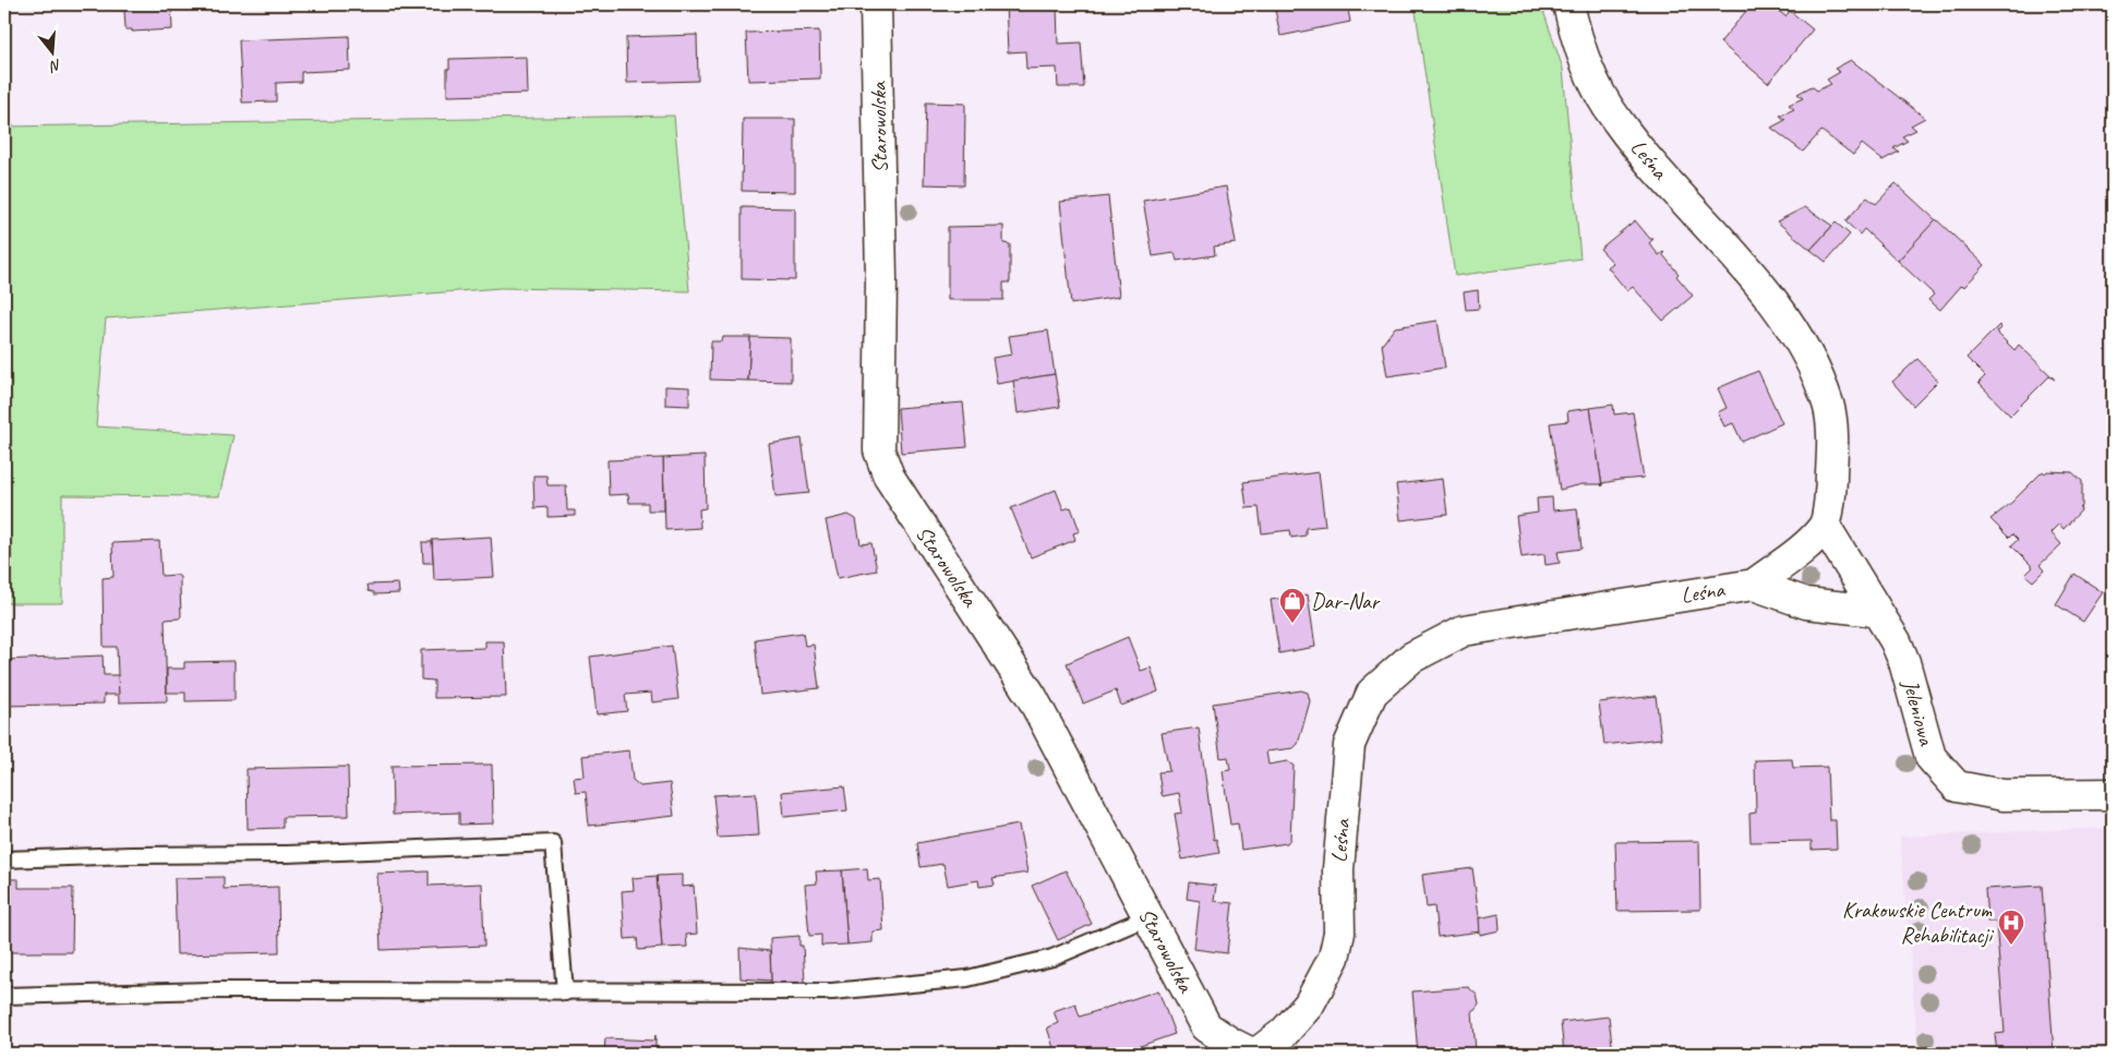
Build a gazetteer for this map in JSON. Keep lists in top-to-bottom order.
{
  "streets": {
    "street": ["Starowolska", "Leśna", "Jeleniowa"]
  },
  "crossings": [
    ["Leśna", "Jeleniowa"]
  ],
  "places": {
    "shop": ["Dar-Nar"],
    "hospital": ["Krakowskie Centrum Rehabilitacji"]
  },
  "north": "bottom"
}
